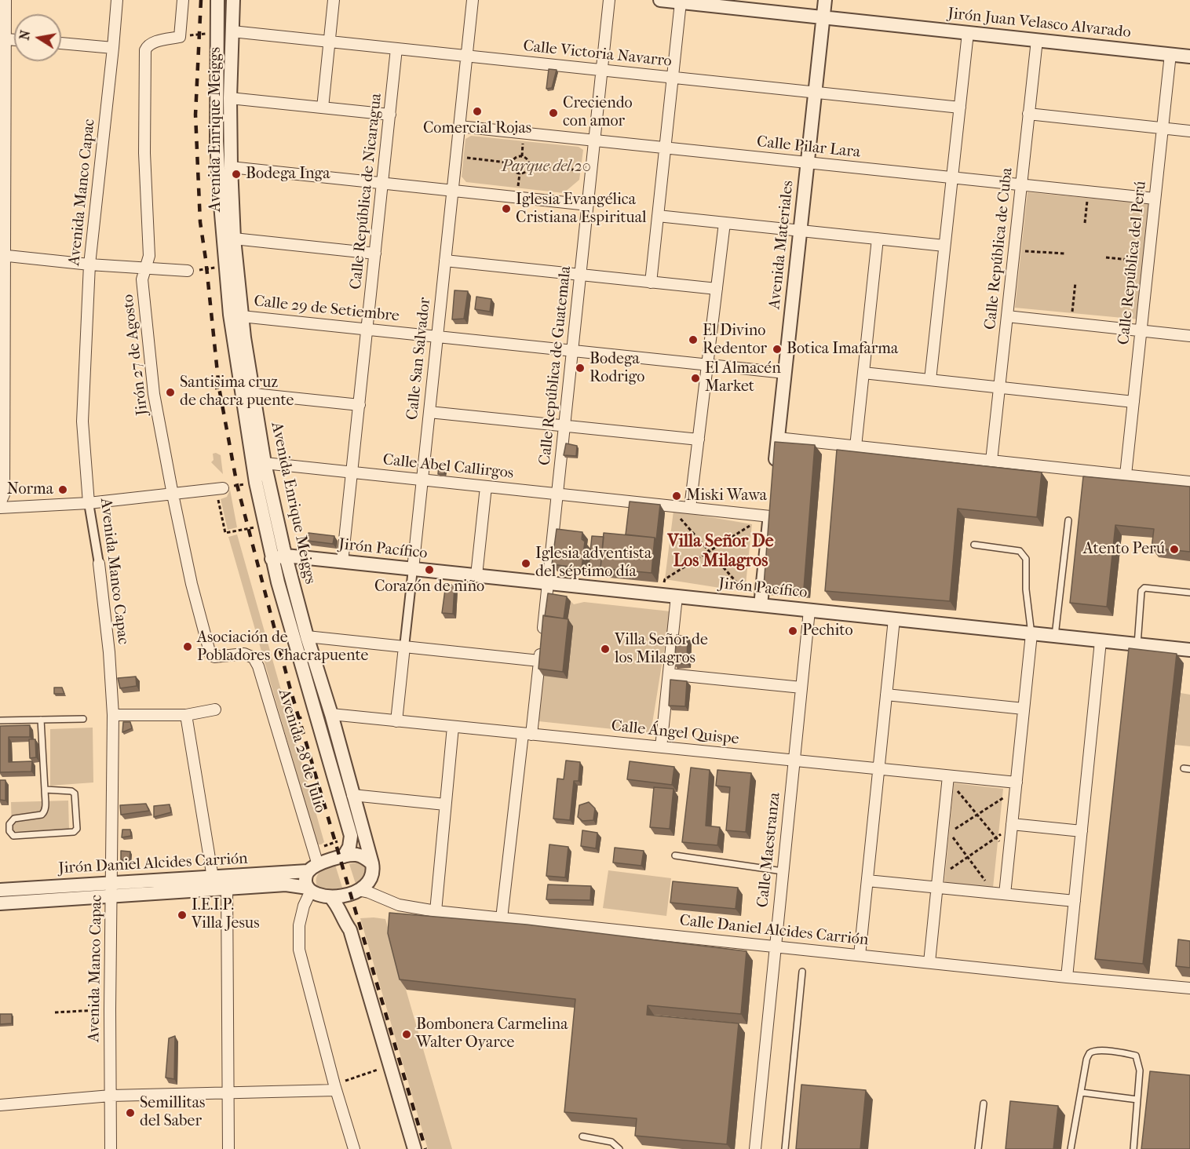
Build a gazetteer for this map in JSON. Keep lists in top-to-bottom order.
{
  "streets": {
    "street": [
      "Jirón Juan Velasco Alvarado",
      "Calle Victoria Navarro",
      "Avenida Enrique Meiggs",
      "Calle Pilar Lara",
      "Calle República de Nicaragua",
      "Avenida Manco Capac",
      "Avenida Materiales",
      "Calle República de Cuba",
      "Calle República del Perú",
      "Calle 29 de Setiembre",
      "Jirón 27 de Agosto",
      "Calle San Salvador",
      "Calle República de Guatemala",
      "Calle Abel Callirgos",
      "Jirón Pacífico",
      "Calle Ángel Quispe",
      "Avenida 28 de Julio",
      "Calle Maestranza",
      "Jirón Daniel Alcides Carrión",
      "Calle Daniel Alcides Carrión"
    ]
  },
  "crossings": [
    ["Jirón Juan Velasco Alvarado", "Avenida Materiales"],
    ["Jirón Juan Velasco Alvarado", "Calle República de Cuba"],
    ["Jirón Juan Velasco Alvarado", "Calle República del Perú"],
    ["Calle Victoria Navarro", "Avenida Enrique Meiggs"],
    ["Calle Victoria Navarro", "Calle República de Nicaragua"],
    ["Calle Victoria Navarro", "Avenida Materiales"],
    ["Calle Victoria Navarro", "Calle San Salvador"],
    ["Calle Victoria Navarro", "Calle República de Guatemala"],
    ["Avenida Enrique Meiggs", "Calle 29 de Setiembre"],
    ["Avenida Enrique Meiggs", "Calle Abel Callirgos"],
    ["Avenida Enrique Meiggs", "Jirón Pacífico"],
    ["Avenida Enrique Meiggs", "Calle Ángel Quispe"],
    ["Calle Pilar Lara", "Avenida Materiales"],
    ["Calle Pilar Lara", "Calle República de Cuba"],
    ["Calle Pilar Lara", "Calle República del Perú"],
    ["Calle Pilar Lara", "Calle San Salvador"],
    ["Calle Pilar Lara", "Calle República de Guatemala"],
    ["Calle República de Nicaragua", "Calle 29 de Setiembre"],
    ["Calle República de Nicaragua", "Calle Abel Callirgos"],
    ["Calle República de Nicaragua", "Jirón Pacífico"],
    ["Avenida Manco Capac", "Jirón Daniel Alcides Carrión"],
    ["Avenida Materiales", "Calle 29 de Setiembre"],
    ["Calle 29 de Setiembre", "Calle San Salvador"],
    ["Calle 29 de Setiembre", "Calle República de Guatemala"],
    ["Jirón 27 de Agosto", "Avenida 28 de Julio"],
    ["Calle San Salvador", "Calle Abel Callirgos"],
    ["Calle San Salvador", "Jirón Pacífico"],
    ["Calle San Salvador", "Calle Ángel Quispe"],
    ["Calle República de Guatemala", "Calle Abel Callirgos"],
    ["Calle República de Guatemala", "Jirón Pacífico"],
    ["Calle República de Guatemala", "Calle Ángel Quispe"],
    ["Calle República de Guatemala", "Calle Daniel Alcides Carrión"],
    ["Jirón Pacífico", "Calle Maestranza"],
    ["Calle Ángel Quispe", "Calle Maestranza"],
    ["Avenida 28 de Julio", "Jirón Daniel Alcides Carrión"],
    ["Calle Maestranza", "Calle Daniel Alcides Carrión"]
  ],
  "districts": ["Villa Señor De Los Milagros"],
  "parks": ["Parque del 20"],
  "places": [
    "Comercial Rojas",
    "Creciendo con amor",
    "Bodega Inga",
    "Iglesia Evangélica Cristiana Espiritual",
    "El Divino Redentor",
    "Botica Imafarma",
    "Bodega Rodrigo",
    "El Almacén Market",
    "Santisima cruz de chacra puente",
    "Norma",
    "Miski Wawa",
    "Atento Perú",
    "Iglesia adventista del séptimo día",
    "Corazón de niño",
    "Pechito",
    "Asociación de Pobladores Chacrapuente",
    "Villa Señor de los Milagros",
    "I.E.I.P. Villa Jesus",
    "Bombonera Carmelina Walter Oyarce",
    "Semillitas del Saber"
  ],
  "north": "left"
}
